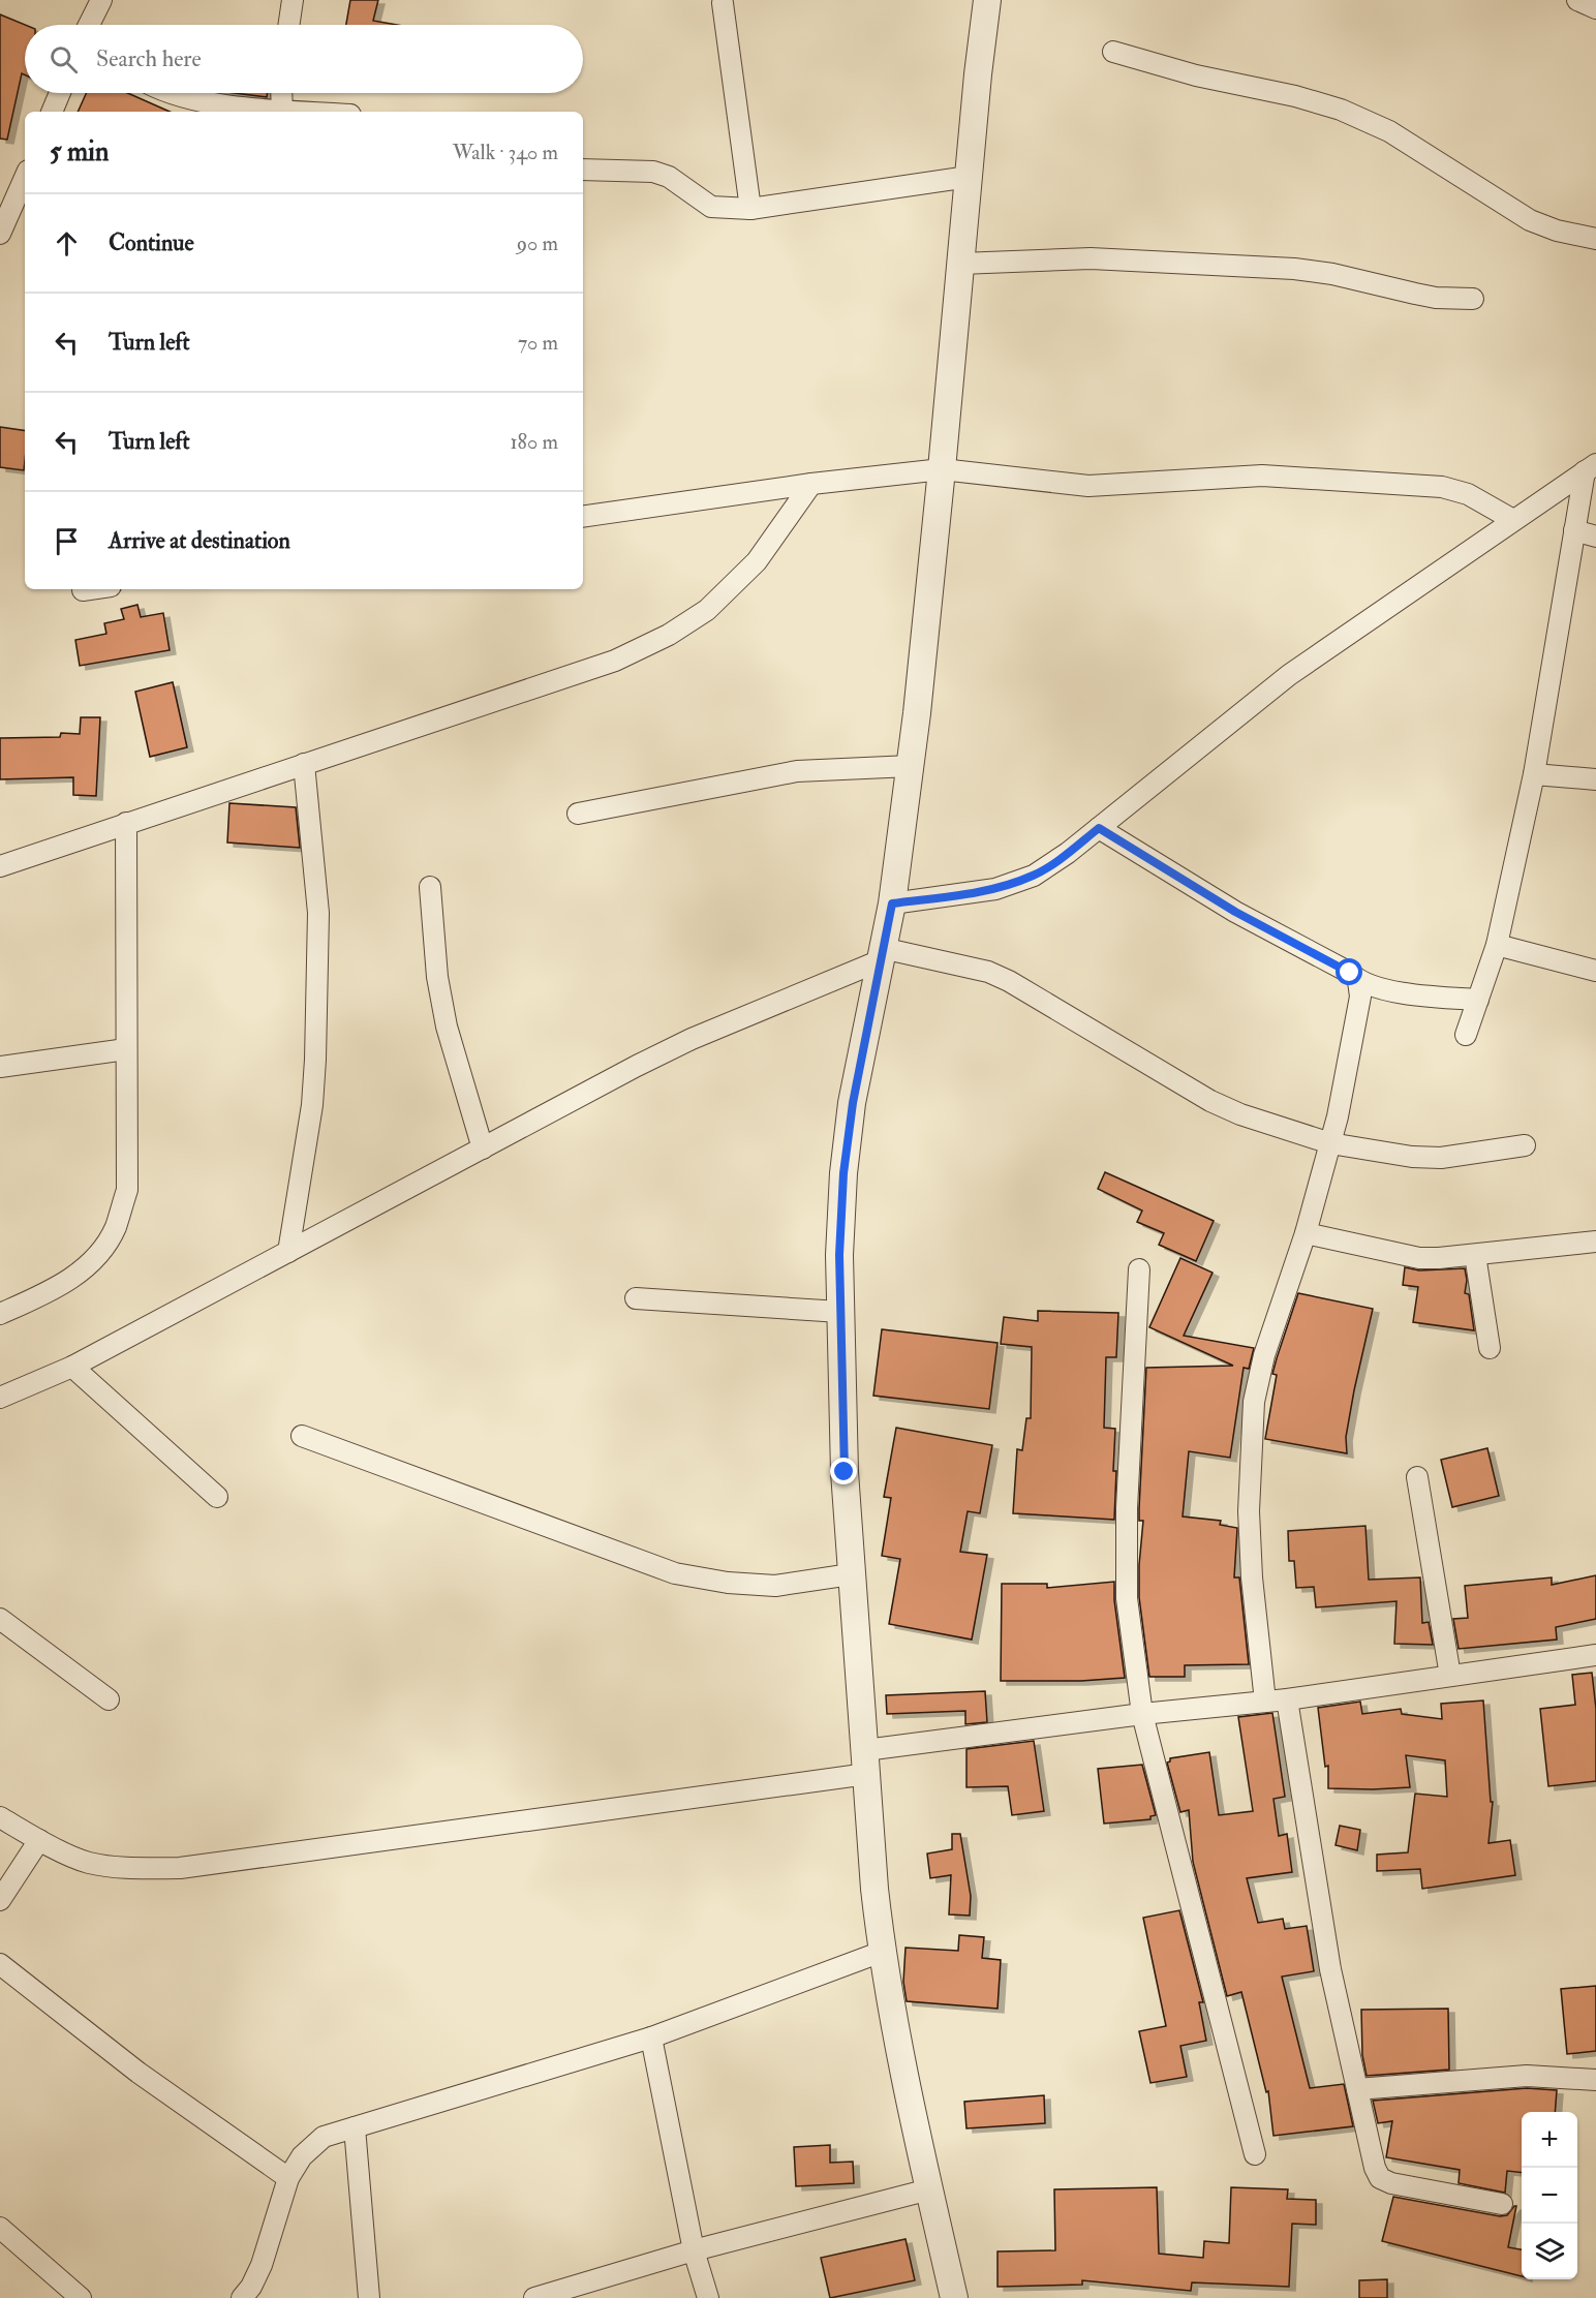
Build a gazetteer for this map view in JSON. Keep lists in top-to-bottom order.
{
  "page": {
    "search": "Search here",
    "heading": ["5 min", "Walk · 340 m"],
    "list": [
      ["Continue", "90 m"],
      ["Turn left", "70 m"],
      ["Turn left", "180 m"],
      "Arrive at destination"
    ],
    "map_buttons": ["+", "−"]
  }
}
